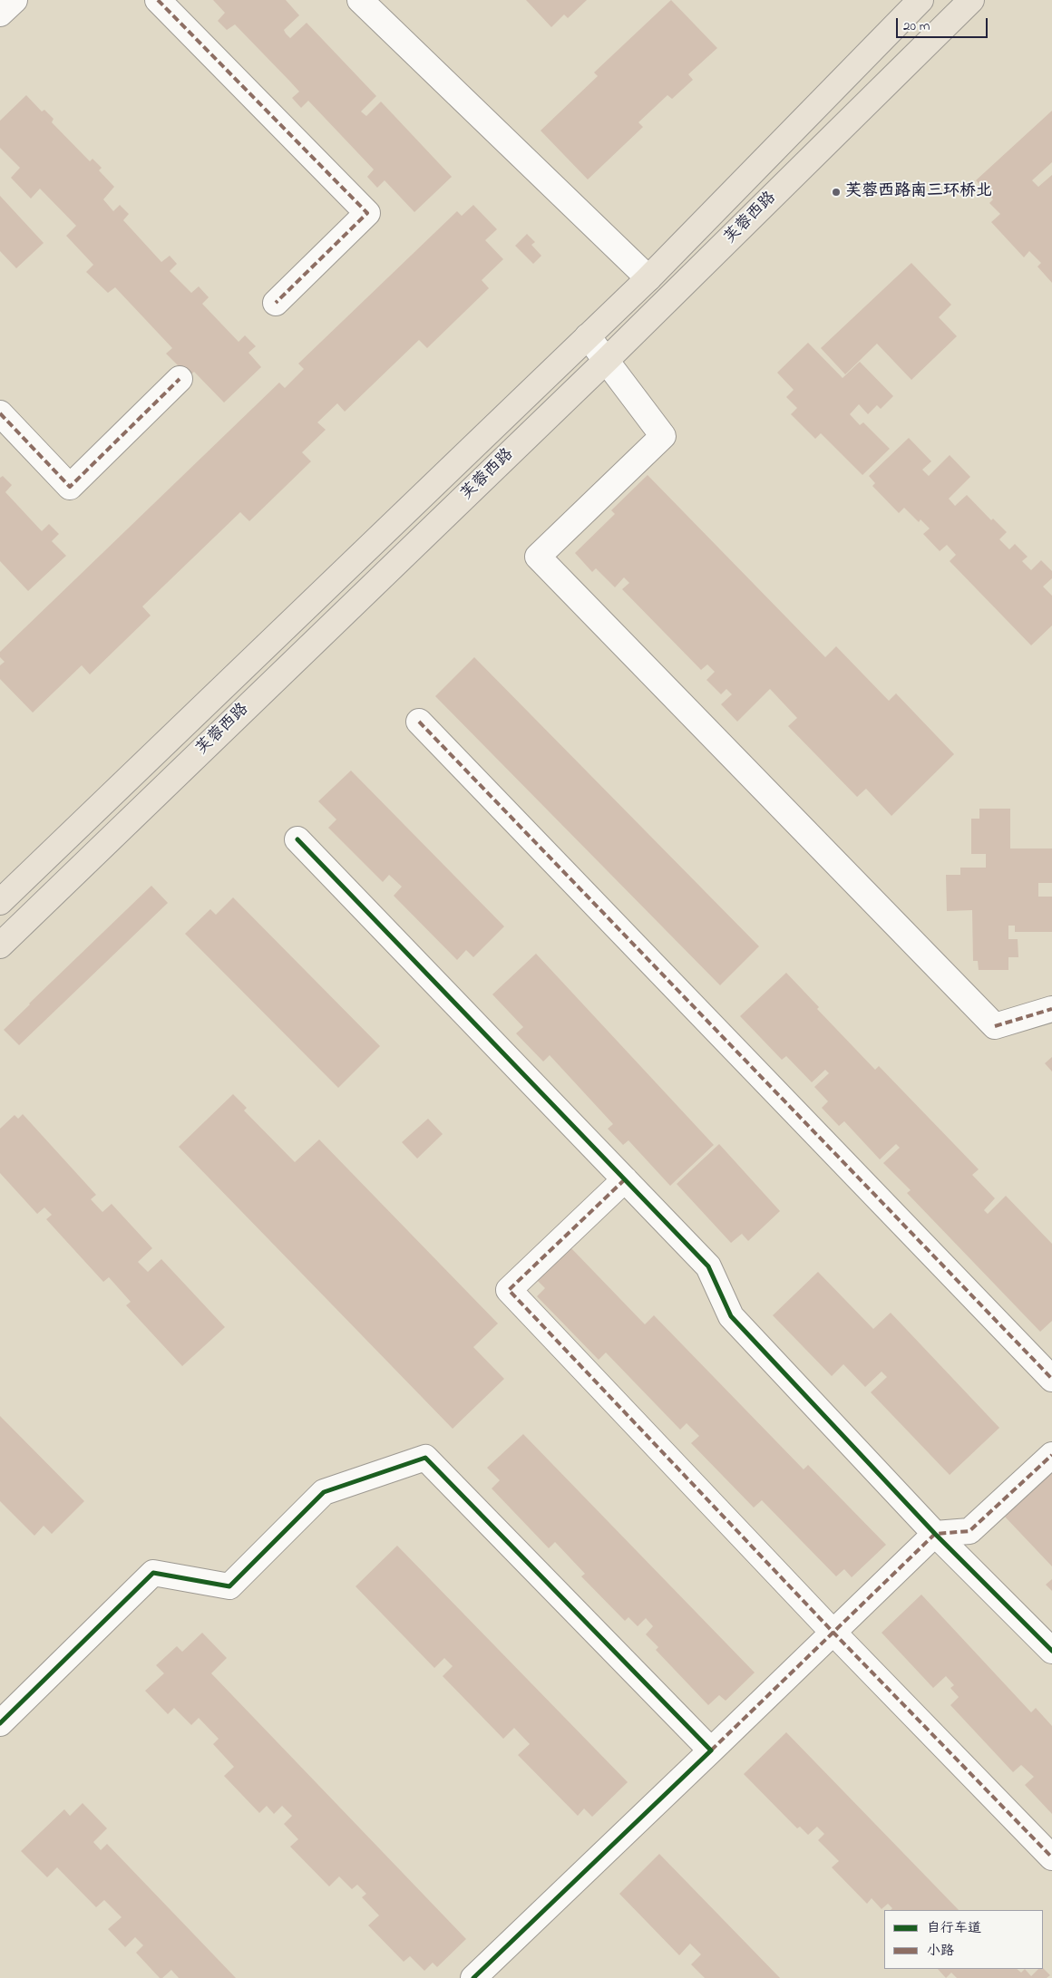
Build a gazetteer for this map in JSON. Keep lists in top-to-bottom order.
{
  "streets": {
    "main road": ["芙蓉西路"]
  },
  "places": ["芙蓉西路南三环桥北"],
  "legend": ["自行车道", "小路"],
  "scale_bar": "20 m"
}
